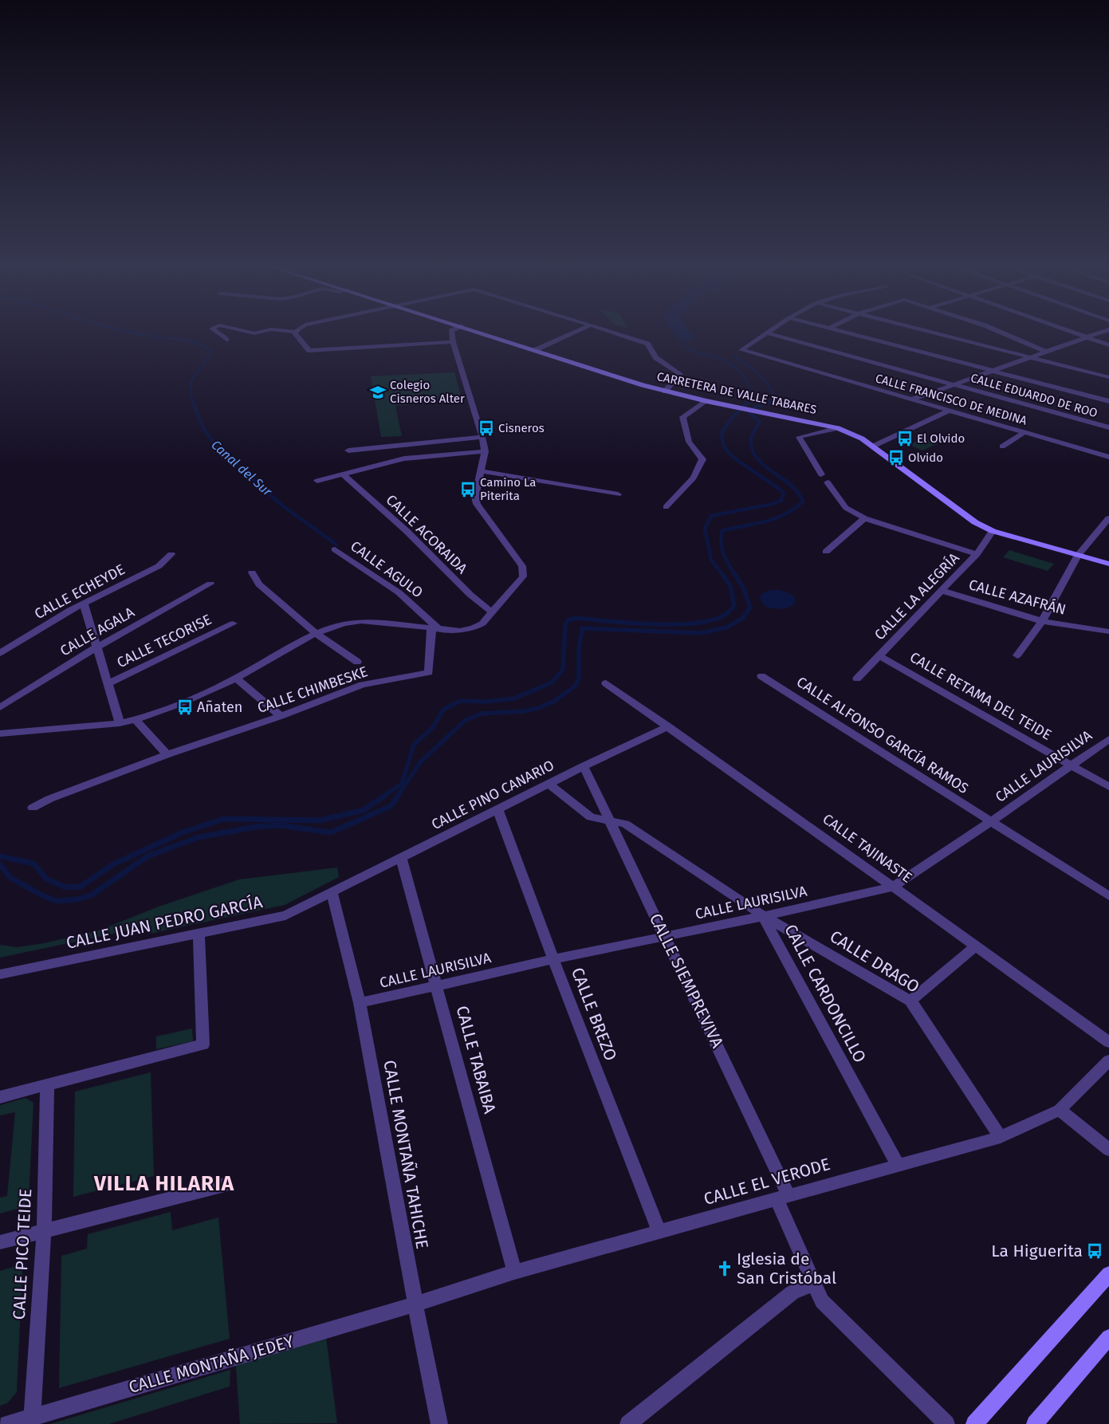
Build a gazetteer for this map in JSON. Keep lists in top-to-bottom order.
{
  "streets": {
    "main road": ["CARRETERA DE VALLE TABARES"],
    "street": [
      "CALLE EDUARDO DE ROO",
      "CALLE FRANCISCO DE MEDINA",
      "CALLE ACORAIDA",
      "CALLE AGULO",
      "CALLE ECHEYDE",
      "CALLE LA ALEGRÍA",
      "CALLE AZAFRÁN",
      "CALLE AGALA",
      "CALLE TECORISE",
      "CALLE CHIMBESKE",
      "CALLE RETAMA DEL TEIDE",
      "CALLE ALFONSO GARCÍA RAMOS",
      "CALLE LAURISILVA",
      "CALLE PINO CANARIO",
      "CALLE TAJINASTE",
      "CALLE JUAN PEDRO GARCÍA",
      "CALLE DRAGO",
      "CALLE SIEMPREVIVA",
      "CALLE CARDONCILLO",
      "CALLE BREZO",
      "CALLE TABAIBA",
      "CALLE MONTAÑA TAHICHE",
      "CALLE EL VERODE",
      "CALLE PICO TEIDE",
      "CALLE MONTAÑA JEDEY"
    ]
  },
  "crossings": [
    ["CARRETERA DE VALLE TABARES", "CALLE LA ALEGRÍA"],
    ["CALLE EDUARDO DE ROO", "CALLE FRANCISCO DE MEDINA"],
    ["CALLE AGULO", "CALLE CHIMBESKE"],
    ["CALLE LA ALEGRÍA", "CALLE AZAFRÁN"],
    ["CALLE LA ALEGRÍA", "CALLE RETAMA DEL TEIDE"],
    ["CALLE RETAMA DEL TEIDE", "CALLE LAURISILVA"],
    ["CALLE ALFONSO GARCÍA RAMOS", "CALLE LAURISILVA"],
    ["CALLE LAURISILVA", "CALLE TAJINASTE"],
    ["CALLE LAURISILVA", "CALLE DRAGO"],
    ["CALLE LAURISILVA", "CALLE SIEMPREVIVA"],
    ["CALLE LAURISILVA", "CALLE CARDONCILLO"],
    ["CALLE LAURISILVA", "CALLE BREZO"],
    ["CALLE LAURISILVA", "CALLE TABAIBA"],
    ["CALLE LAURISILVA", "CALLE MONTAÑA TAHICHE"],
    ["CALLE PINO CANARIO", "CALLE TAJINASTE"],
    ["CALLE PINO CANARIO", "CALLE JUAN PEDRO GARCÍA"],
    ["CALLE PINO CANARIO", "CALLE SIEMPREVIVA"],
    ["CALLE PINO CANARIO", "CALLE CARDONCILLO"],
    ["CALLE PINO CANARIO", "CALLE BREZO"],
    ["CALLE PINO CANARIO", "CALLE TABAIBA"],
    ["CALLE PINO CANARIO", "CALLE MONTAÑA TAHICHE"],
    ["CALLE JUAN PEDRO GARCÍA", "CALLE MONTAÑA TAHICHE"],
    ["CALLE DRAGO", "CALLE CARDONCILLO"],
    ["CALLE DRAGO", "CALLE EL VERODE"],
    ["CALLE SIEMPREVIVA", "CALLE CARDONCILLO"],
    ["CALLE SIEMPREVIVA", "CALLE EL VERODE"],
    ["CALLE CARDONCILLO", "CALLE EL VERODE"],
    ["CALLE BREZO", "CALLE EL VERODE"],
    ["CALLE TABAIBA", "CALLE EL VERODE"],
    ["CALLE MONTAÑA TAHICHE", "CALLE EL VERODE"],
    ["CALLE MONTAÑA TAHICHE", "CALLE MONTAÑA JEDEY"],
    ["CALLE EL VERODE", "CALLE MONTAÑA JEDEY"],
    ["CALLE PICO TEIDE", "CALLE MONTAÑA JEDEY"]
  ],
  "districts": ["VILLA HILARIA"],
  "water": ["Canal del Sur"],
  "places": {
    "school or university": ["Colegio Cisneros Alter"],
    "bus stop": [
      "Cisneros",
      "El Olvido",
      "Olvido",
      "Camino La Piterita",
      "Añaten",
      "La Higuerita"
    ],
    "church": ["Iglesia de San Cristóbal"]
  }
}
